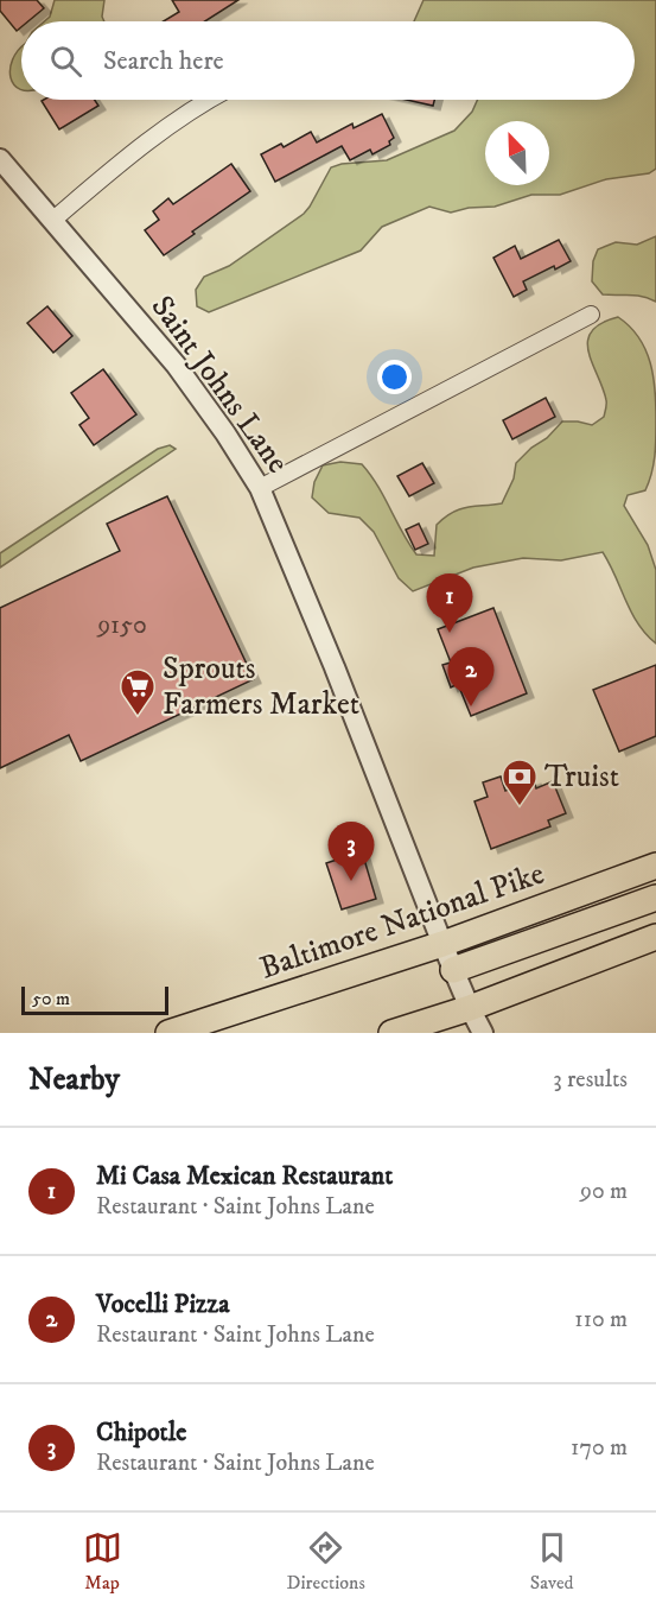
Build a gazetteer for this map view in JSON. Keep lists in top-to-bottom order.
{
  "streets": {
    "main road": ["Baltimore National Pike"],
    "street": ["Saint Johns Lane"]
  },
  "crossings": [
    ["Saint Johns Lane", "Baltimore National Pike"]
  ],
  "places": {
    "supermarket": ["Sprouts Farmers Market"],
    "bank": ["Truist"]
  },
  "house_numbers": ["9150"],
  "scale_bar": "50 m",
  "north": "top left",
  "page": {
    "search": "Search here",
    "pins": ["1", "2", "3"],
    "scale": "50 m",
    "heading": ["Nearby", "3 results"],
    "list": [
      {
        "mark": "1",
        "name": "Mi Casa Mexican Restaurant",
        "note": "Restaurant · Saint Johns Lane",
        "value": "90 m"
      },
      {
        "mark": "2",
        "name": "Vocelli Pizza",
        "note": "Restaurant · Saint Johns Lane",
        "value": "110 m"
      },
      {
        "mark": "3",
        "name": "Chipotle",
        "note": "Restaurant · Saint Johns Lane",
        "value": "170 m"
      }
    ],
    "nav": ["Map", "Directions", "Saved"]
  }
}
